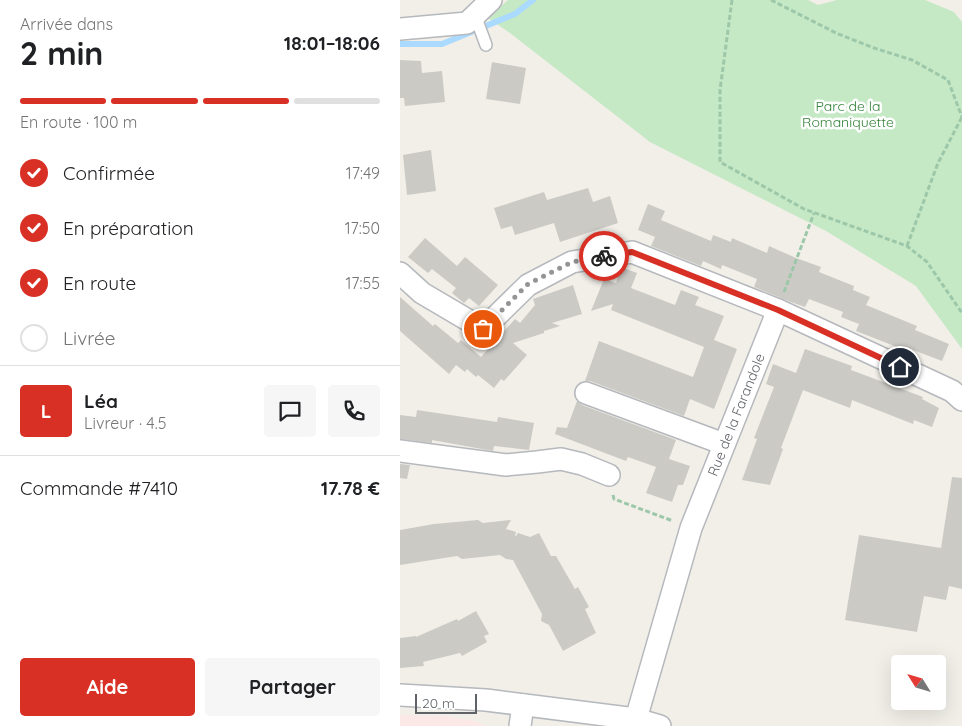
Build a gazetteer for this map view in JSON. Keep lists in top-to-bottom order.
{
  "streets": {
    "street": ["Rue de la Farandole"]
  },
  "parks": ["Parc de la Romaniquette"],
  "scale_bar": "20 m",
  "north": "top left",
  "page": {
    "heading": ["2 min", "Arrivée dans", "18:01–18:06"],
    "panel": [
      "Léa",
      "Livreur · 4.5",
      "Commande #7410",
      "17.78 €"
    ],
    "bar": "En route · 100 m",
    "list": [
      ["Confirmée", "17:49"],
      ["En préparation", "17:50"],
      ["En route", "17:55"],
      "Livrée"
    ],
    "round": "L",
    "buttons": ["Aide", "Partager"],
    "scale": "20 m"
  }
}
